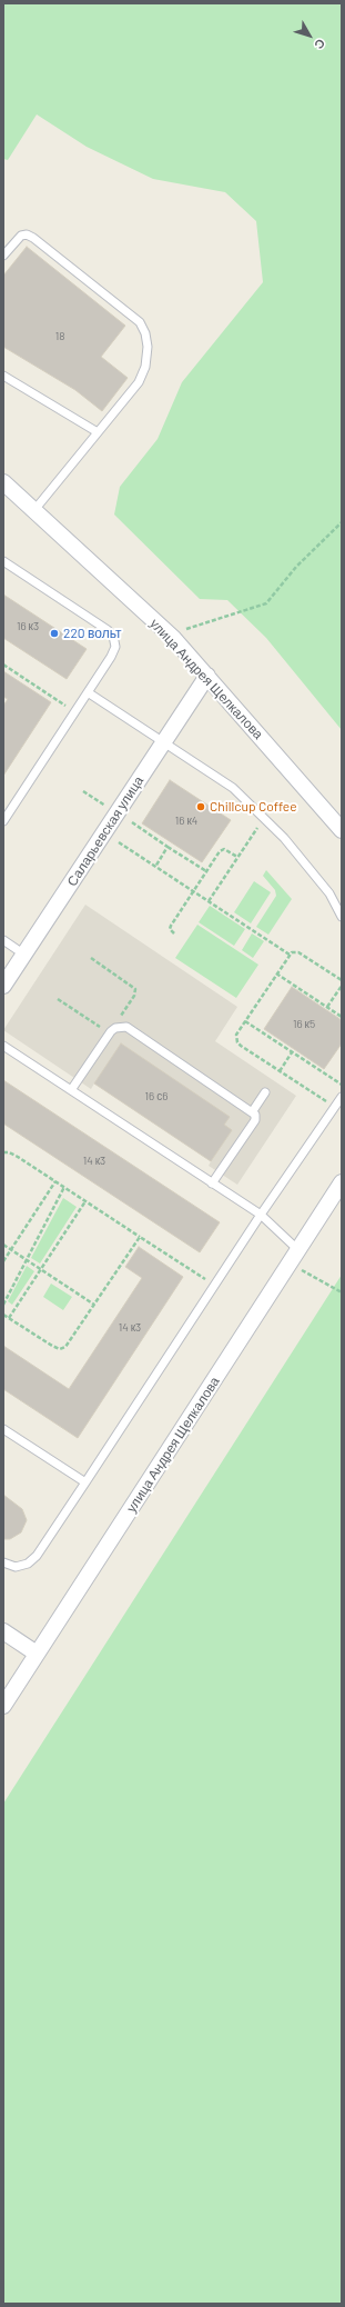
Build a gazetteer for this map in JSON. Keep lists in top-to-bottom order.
{
  "streets": {
    "street": ["улица Андрея Щелкалова", "Саларьевская улица"]
  },
  "crossings": [
    ["улица Андрея Щелкалова", "Саларьевская улица"]
  ],
  "places": ["220 вольт", "Chillcup Coffee"],
  "house_numbers": [
    "18",
    "16 к3",
    "16 к4",
    "16 к5",
    "16 с6",
    "14 к3",
    "14 к3"
  ],
  "north": "bottom right"
}
